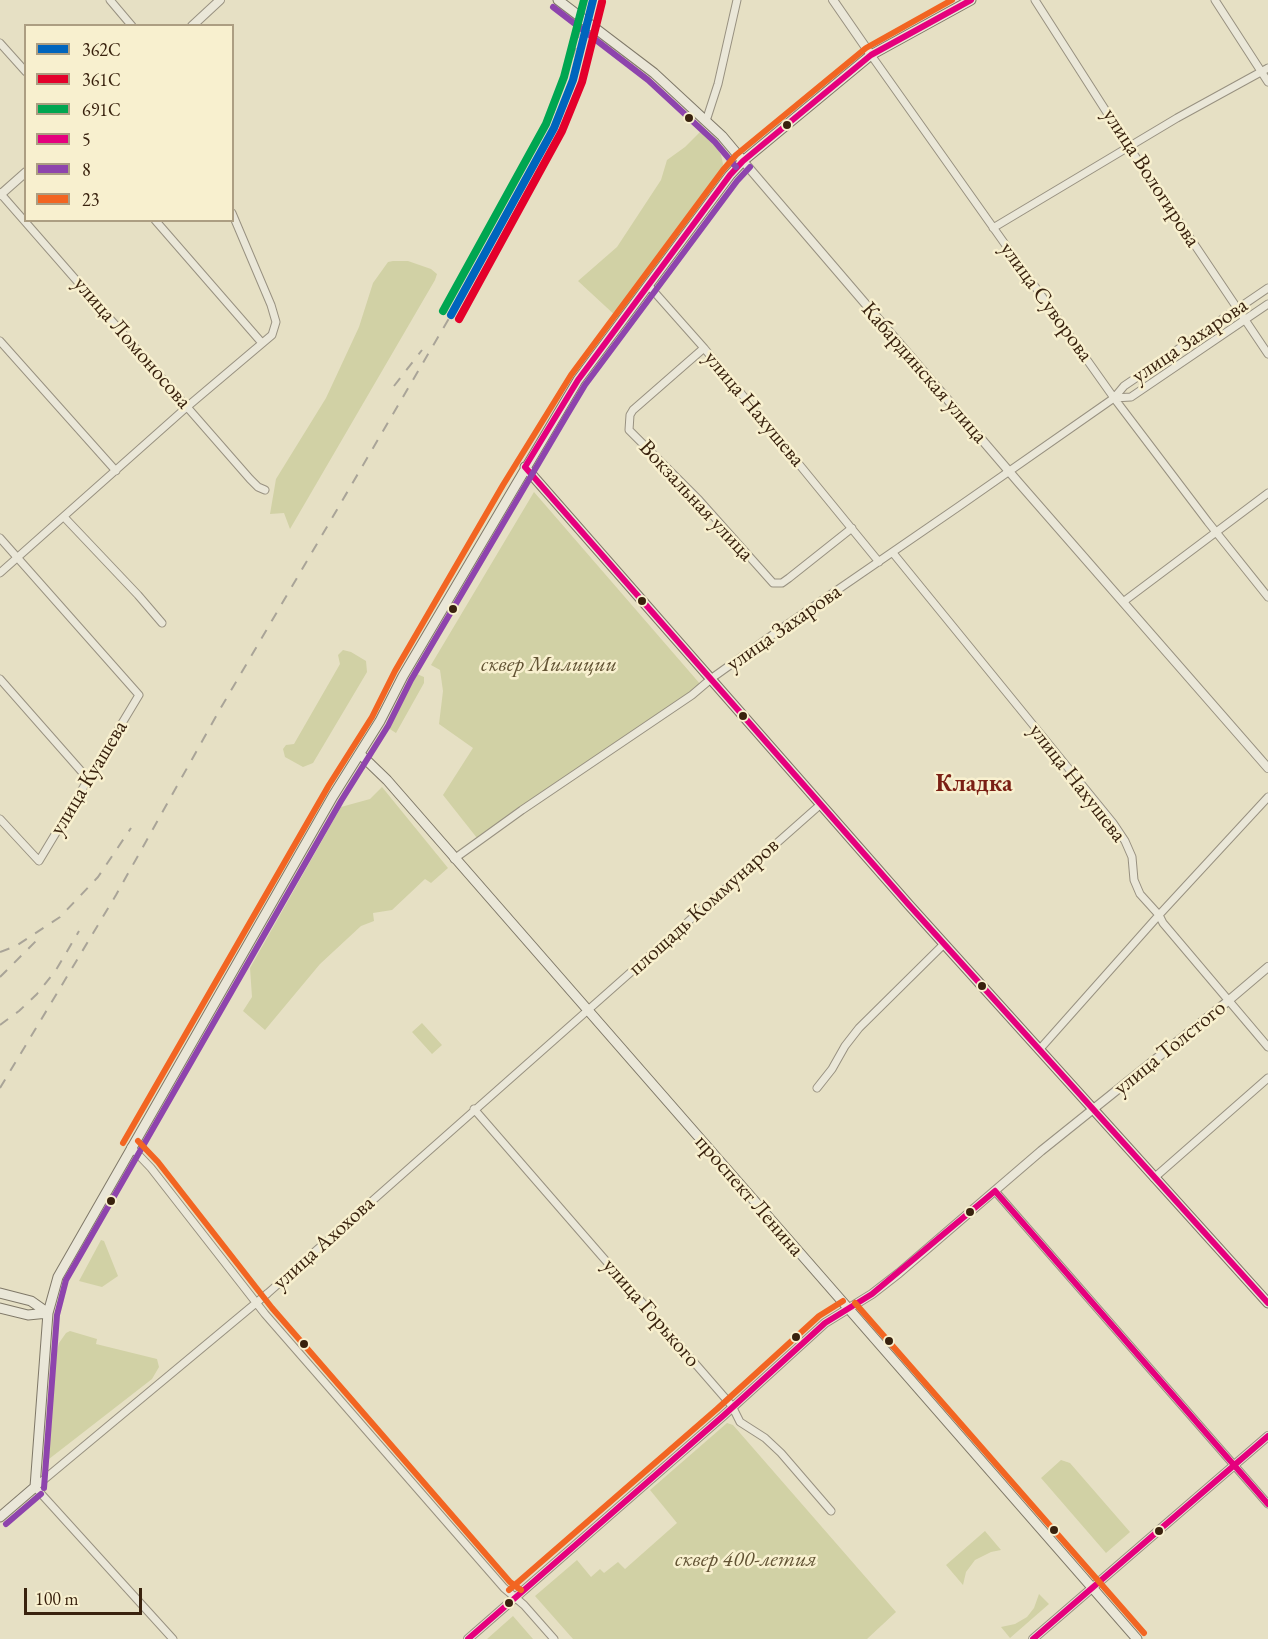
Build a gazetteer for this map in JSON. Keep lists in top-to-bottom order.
{
  "streets": {
    "main road": ["Кабардинская улица", "проспект Ленина", "улица Ахохова"],
    "street": [
      "улица Вологирова",
      "улица Суворова",
      "улица Захарова",
      "улица Ломоносова",
      "улица Нахушева",
      "Вокзальная улица",
      "улица Куашева",
      "площадь Коммунаров",
      "улица Толстого",
      "улица Горького"
    ]
  },
  "crossings": [
    ["улица Вологирова", "улица Захарова"],
    ["улица Суворова", "улица Захарова"],
    ["улица Захарова", "Кабардинская улица"],
    ["улица Захарова", "улица Нахушева"],
    ["улица Захарова", "проспект Ленина"],
    ["улица Нахушева", "Вокзальная улица"],
    ["улица Нахушева", "улица Толстого"],
    ["площадь Коммунаров", "проспект Ленина"],
    ["площадь Коммунаров", "улица Ахохова"],
    ["улица Толстого", "проспект Ленина"],
    ["улица Толстого", "улица Горького"],
    ["проспект Ленина", "улица Ахохова"],
    ["улица Ахохова", "улица Горького"]
  ],
  "districts": ["Кладка"],
  "parks": ["сквер Милиции", "сквер 400-летия"],
  "lines": [
    "transit line 362С",
    "transit line 691С",
    "transit line 5",
    "transit line 23",
    "transit line 361С",
    "transit line 8"
  ],
  "legend": [
    "362С",
    "361С",
    "691С",
    "5",
    "8",
    "23"
  ],
  "scale_bar": "100 m"
}
